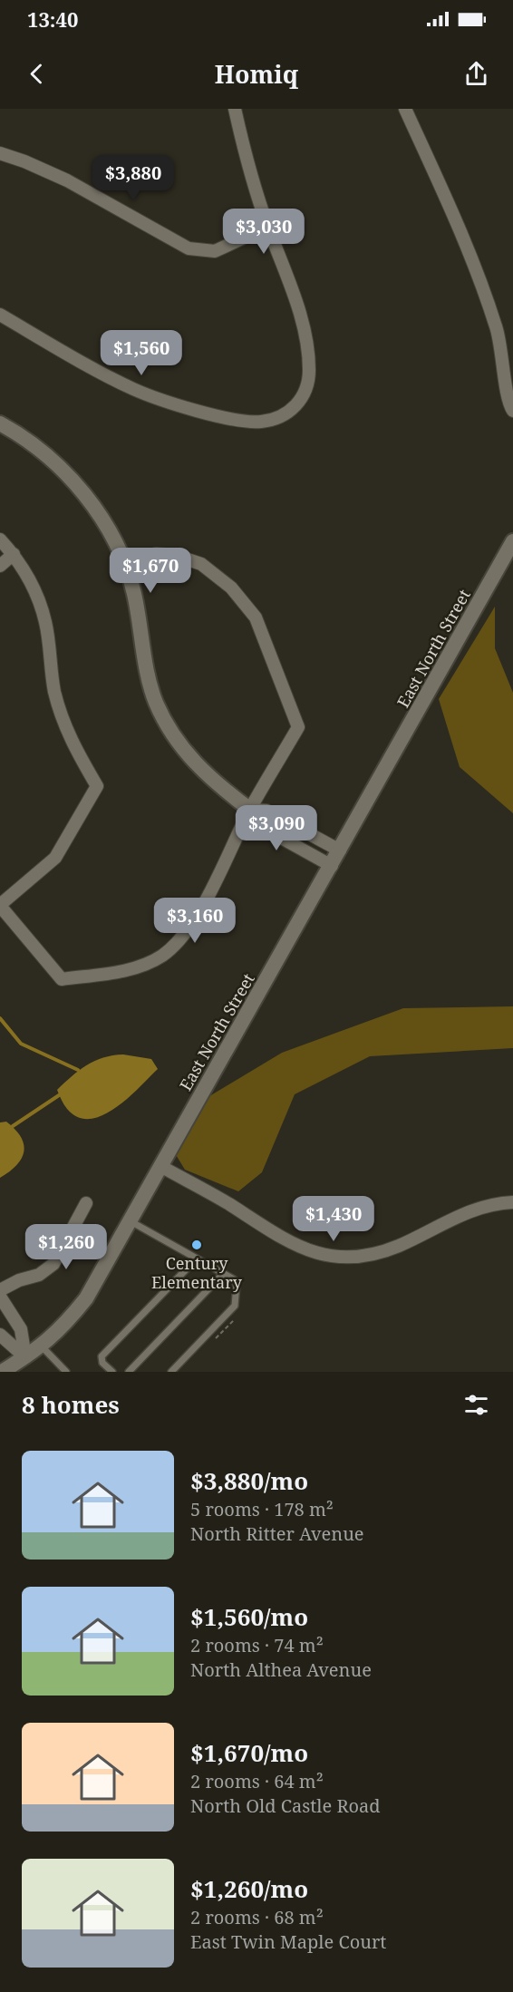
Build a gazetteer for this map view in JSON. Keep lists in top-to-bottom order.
{
  "streets": {
    "street": ["East North Street"]
  },
  "places": ["Century Elementary"],
  "page": {
    "status": "13:40",
    "header": "Homiq",
    "price": [
      "$3,880",
      "$3,030",
      "$1,560",
      "$1,670",
      "$3,090",
      "$3,160",
      "$1,430",
      "$1,260"
    ],
    "heading": "8 homes",
    "list": [
      {
        "name": "$3,880/mo",
        "note": "5 rooms · 178 m² · North Ritter Avenue"
      },
      {
        "name": "$1,560/mo",
        "note": "2 rooms · 74 m² · North Althea Avenue"
      },
      {
        "name": "$1,670/mo",
        "note": "2 rooms · 64 m² · North Old Castle Road"
      },
      {
        "name": "$1,260/mo",
        "note": "2 rooms · 68 m² · East Twin Maple Court"
      }
    ]
  }
}
